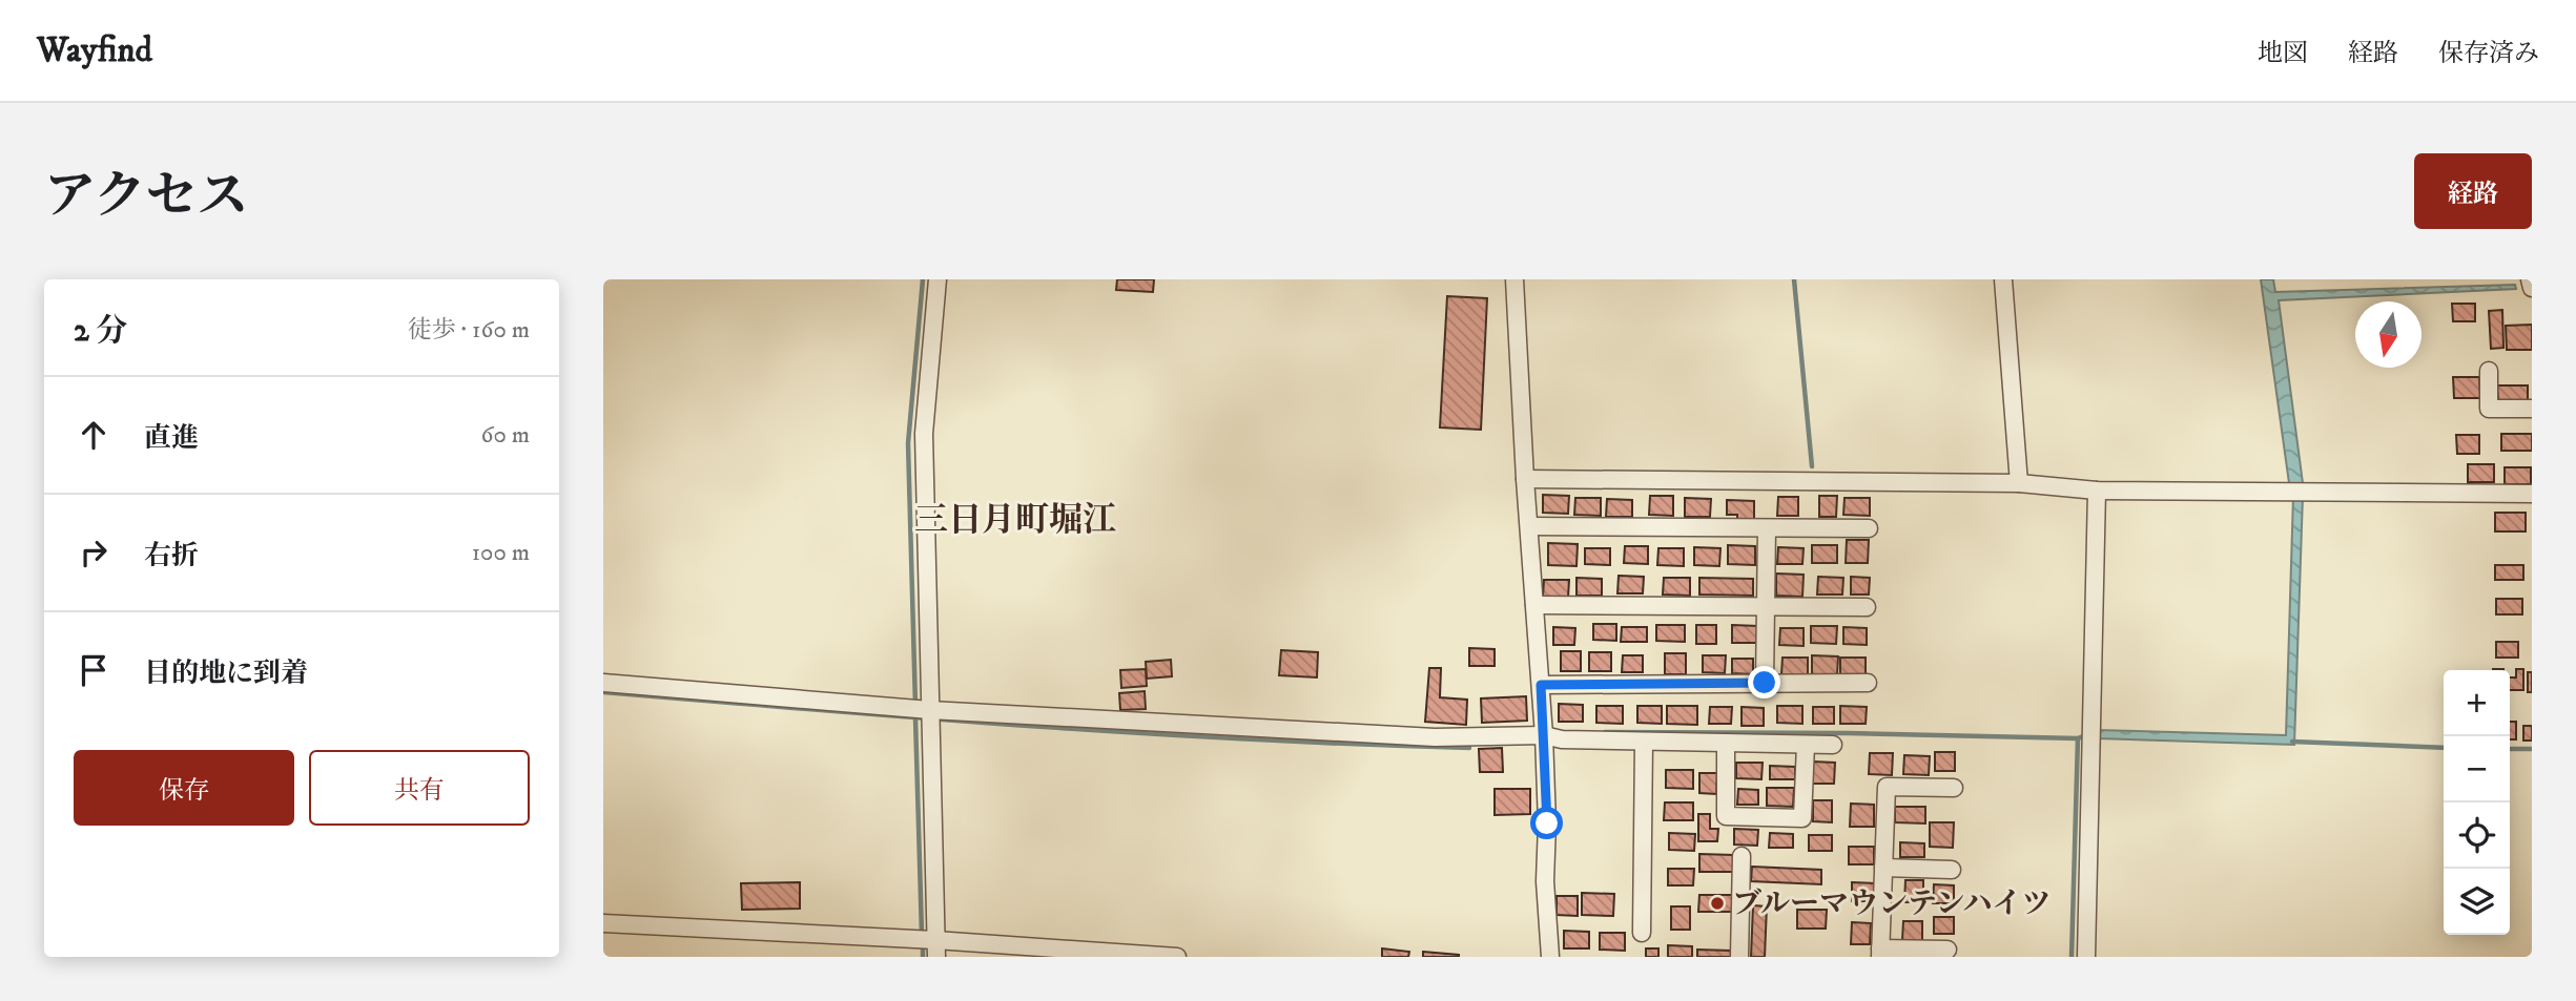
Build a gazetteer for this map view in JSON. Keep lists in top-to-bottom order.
{
  "districts": ["三日月町堀江"],
  "places": ["ブルーマウンテンハイツ"],
  "north": "bottom",
  "page": {
    "header": "Wayfind",
    "nav": ["地図", "経路", "保存済み"],
    "title": "アクセス",
    "buttons": [
      "経路",
      ["保存", "共有"]
    ],
    "heading": ["2 分", "徒歩 · 160 m"],
    "list": [
      ["直進", "60 m"],
      ["右折", "100 m"],
      "目的地に到着"
    ],
    "map_buttons": ["+", "−"]
  }
}
